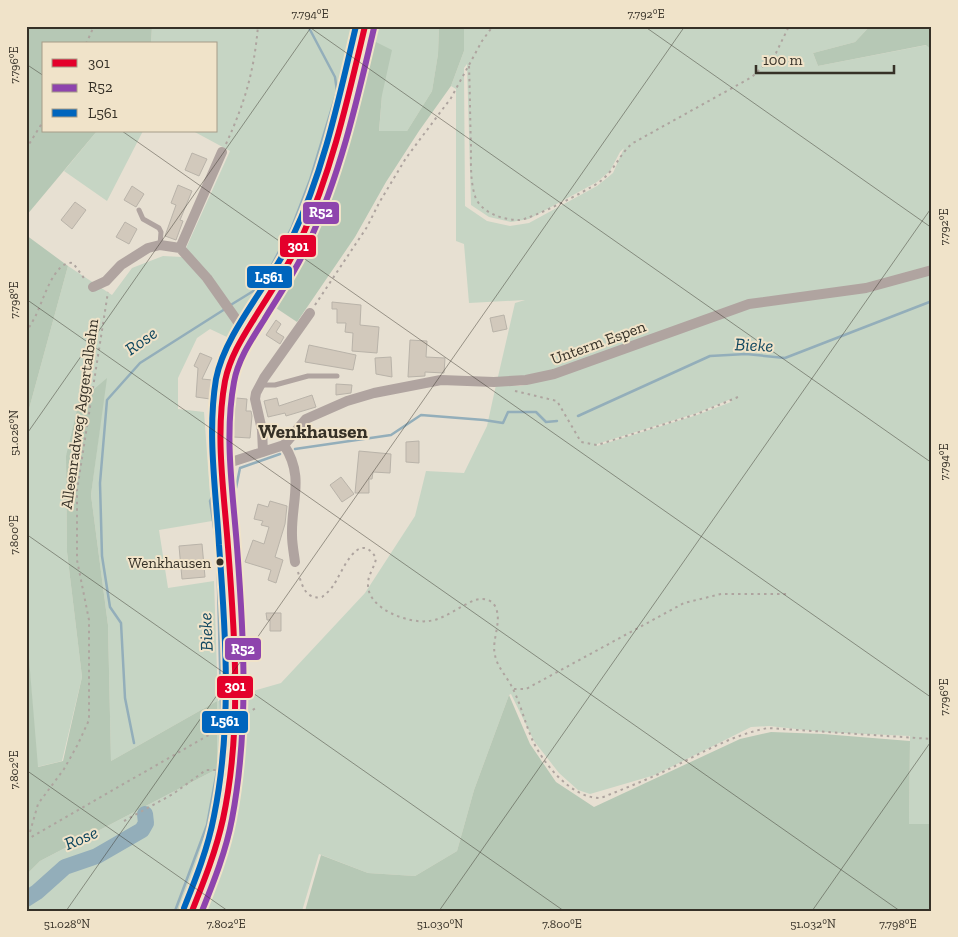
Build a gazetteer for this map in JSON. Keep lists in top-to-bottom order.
{
  "streets": {
    "street": ["Unterm Espen"],
    "path": ["Alleenradweg Aggertalbahn"]
  },
  "districts": ["Wenkhausen"],
  "water": ["Rose", "Bieke"],
  "places": ["Wenkhausen"],
  "lines": ["transit line 301", "transit line L561", "transit line R52"],
  "legend": ["301", "R52", "L561"],
  "scale_bar": "100 m",
  "coordinates": [
    "7.794°E",
    "7.792°E",
    "7.796°E",
    "7.798°E",
    "51.026°N",
    "7.800°E",
    "7.802°E",
    "51.028°N",
    "51.030°N",
    "51.032°N"
  ]
}
